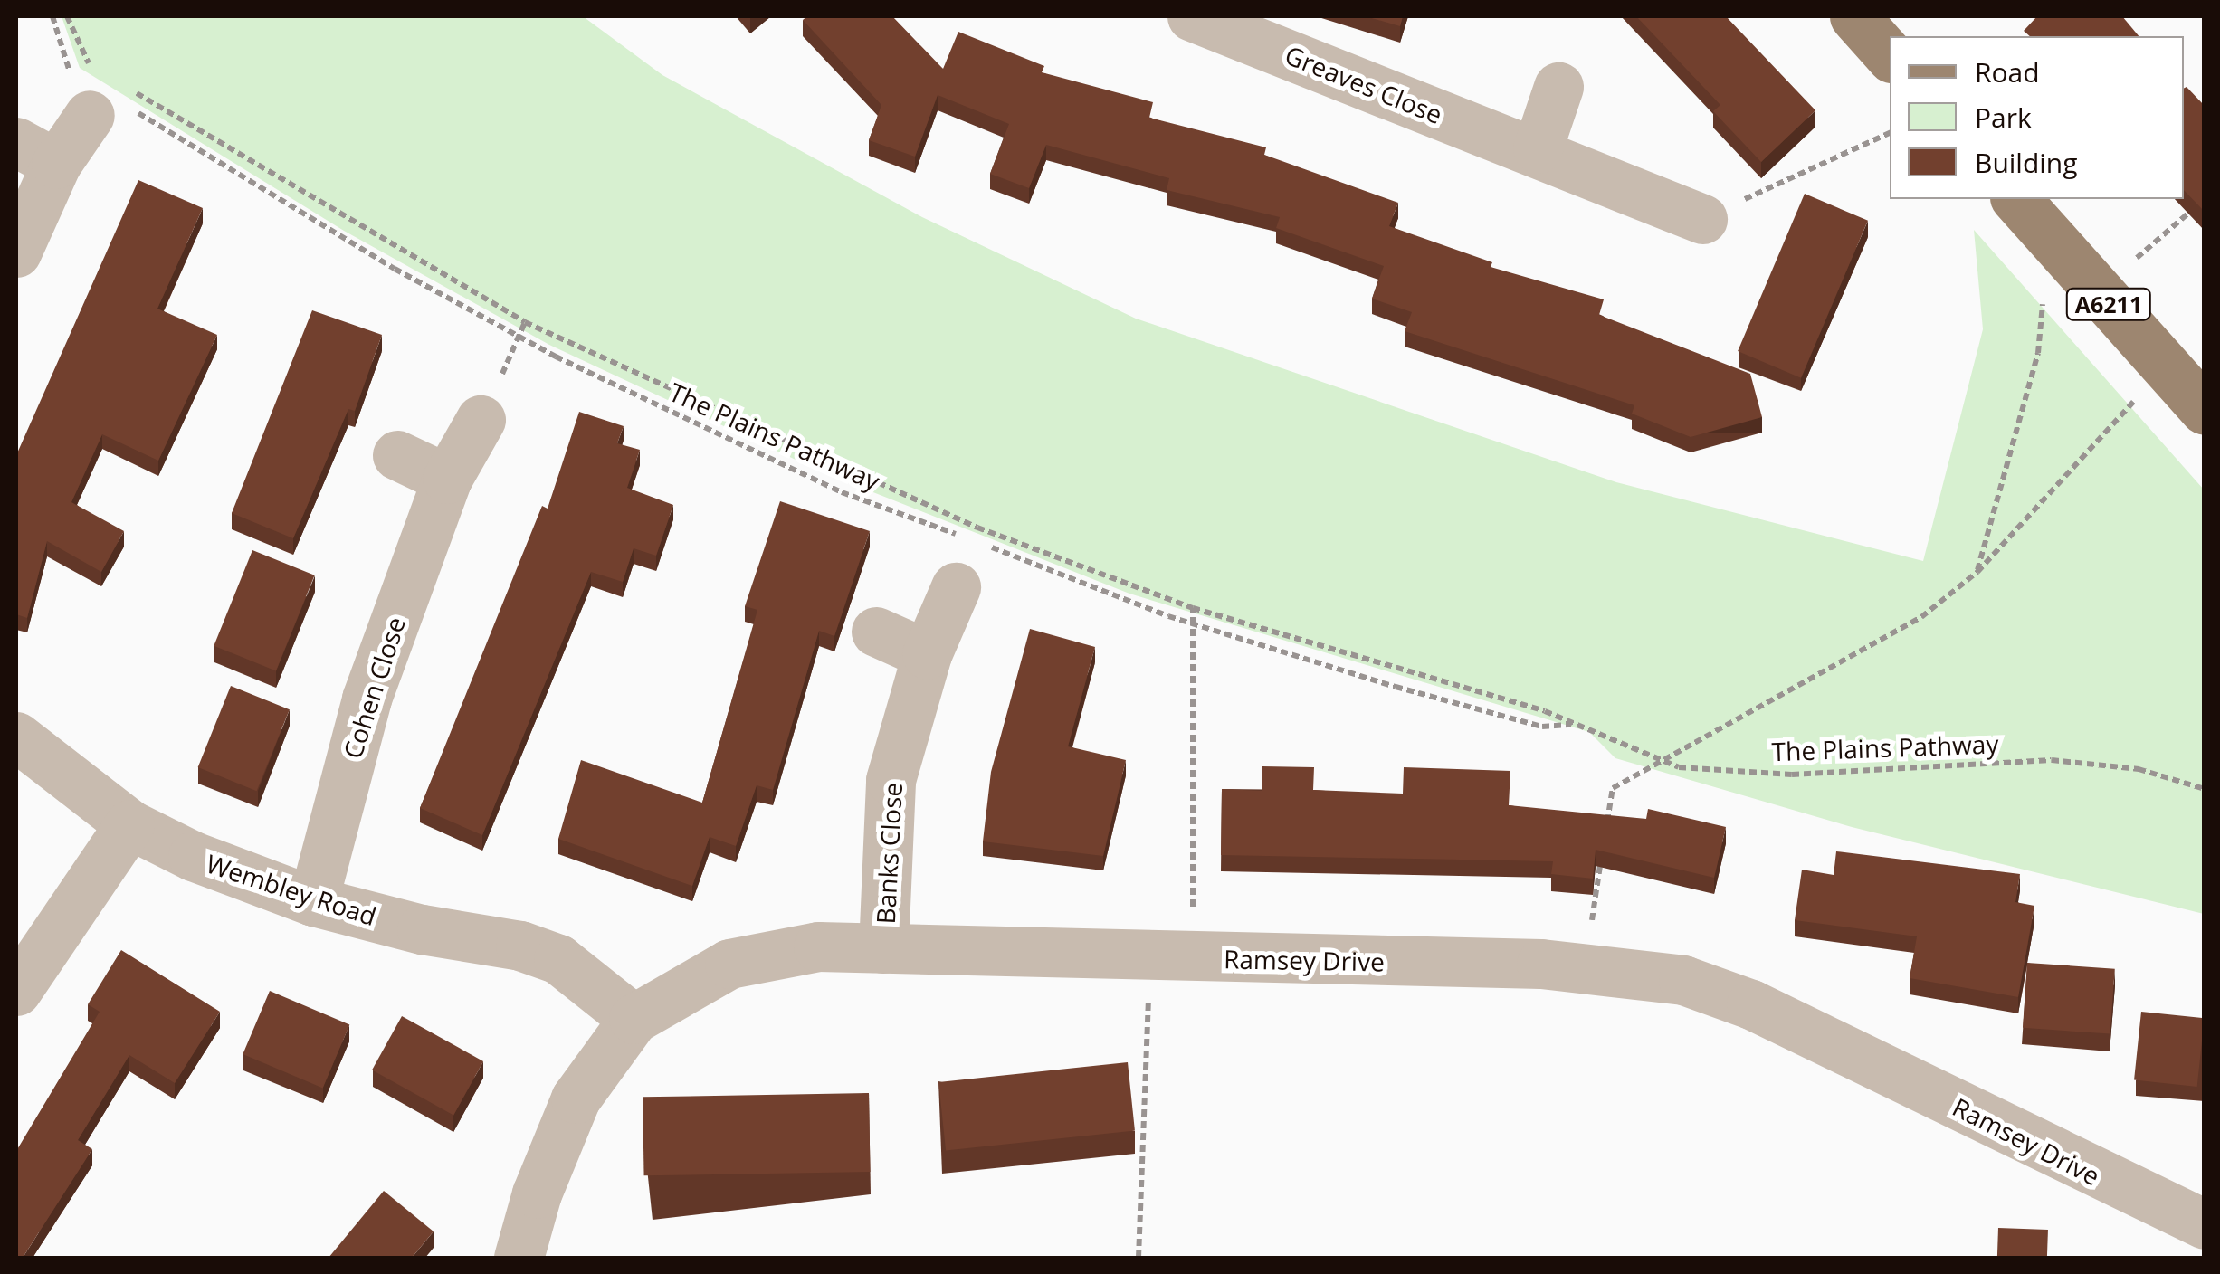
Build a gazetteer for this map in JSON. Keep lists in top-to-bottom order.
{
  "streets": {
    "main road": ["A6211"],
    "street": [
      "Greaves Close",
      "Cohen Close",
      "Banks Close",
      "Wembley Road",
      "Ramsey Drive"
    ],
    "path": ["The Plains Pathway"]
  },
  "crossings": [
    ["Cohen Close", "Wembley Road"],
    ["Banks Close", "Ramsey Drive"],
    ["Wembley Road", "Ramsey Drive"]
  ],
  "legend": ["Road", "Park", "Building"]
}
